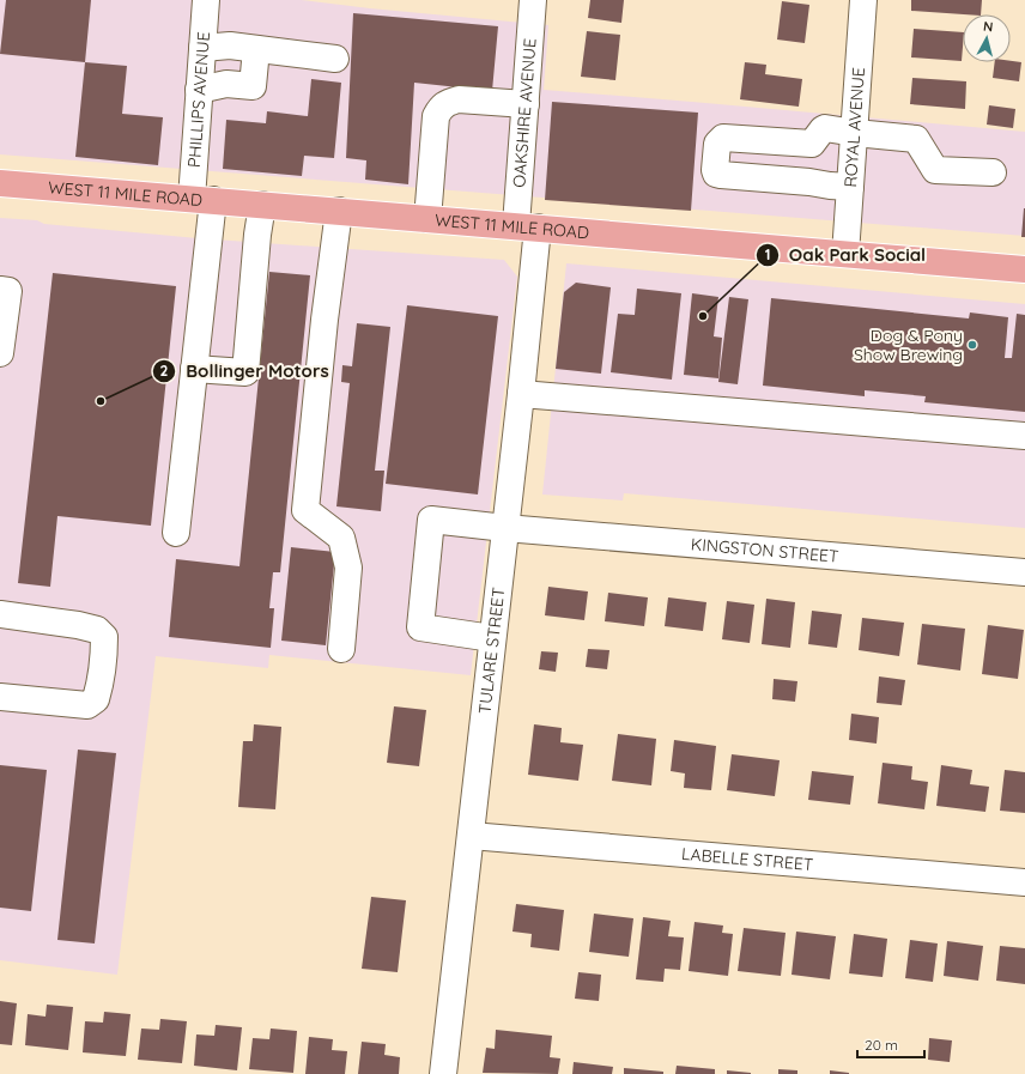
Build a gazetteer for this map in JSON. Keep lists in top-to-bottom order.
{
  "streets": {
    "main road": ["WEST 11 MILE ROAD"],
    "street": [
      "PHILLIPS AVENUE",
      "OAKSHIRE AVENUE",
      "ROYAL AVENUE",
      "KINGSTON STREET",
      "TULARE STREET",
      "LABELLE STREET"
    ]
  },
  "crossings": [
    ["PHILLIPS AVENUE", "WEST 11 MILE ROAD"],
    ["OAKSHIRE AVENUE", "WEST 11 MILE ROAD"],
    ["OAKSHIRE AVENUE", "TULARE STREET"],
    ["ROYAL AVENUE", "WEST 11 MILE ROAD"],
    ["WEST 11 MILE ROAD", "TULARE STREET"],
    ["KINGSTON STREET", "TULARE STREET"],
    ["TULARE STREET", "LABELLE STREET"]
  ],
  "places": ["Oak Park Social", "Dog & Pony Show Brewing", "Bollinger Motors"],
  "scale_bar": "20 m",
  "north": "top"
}
